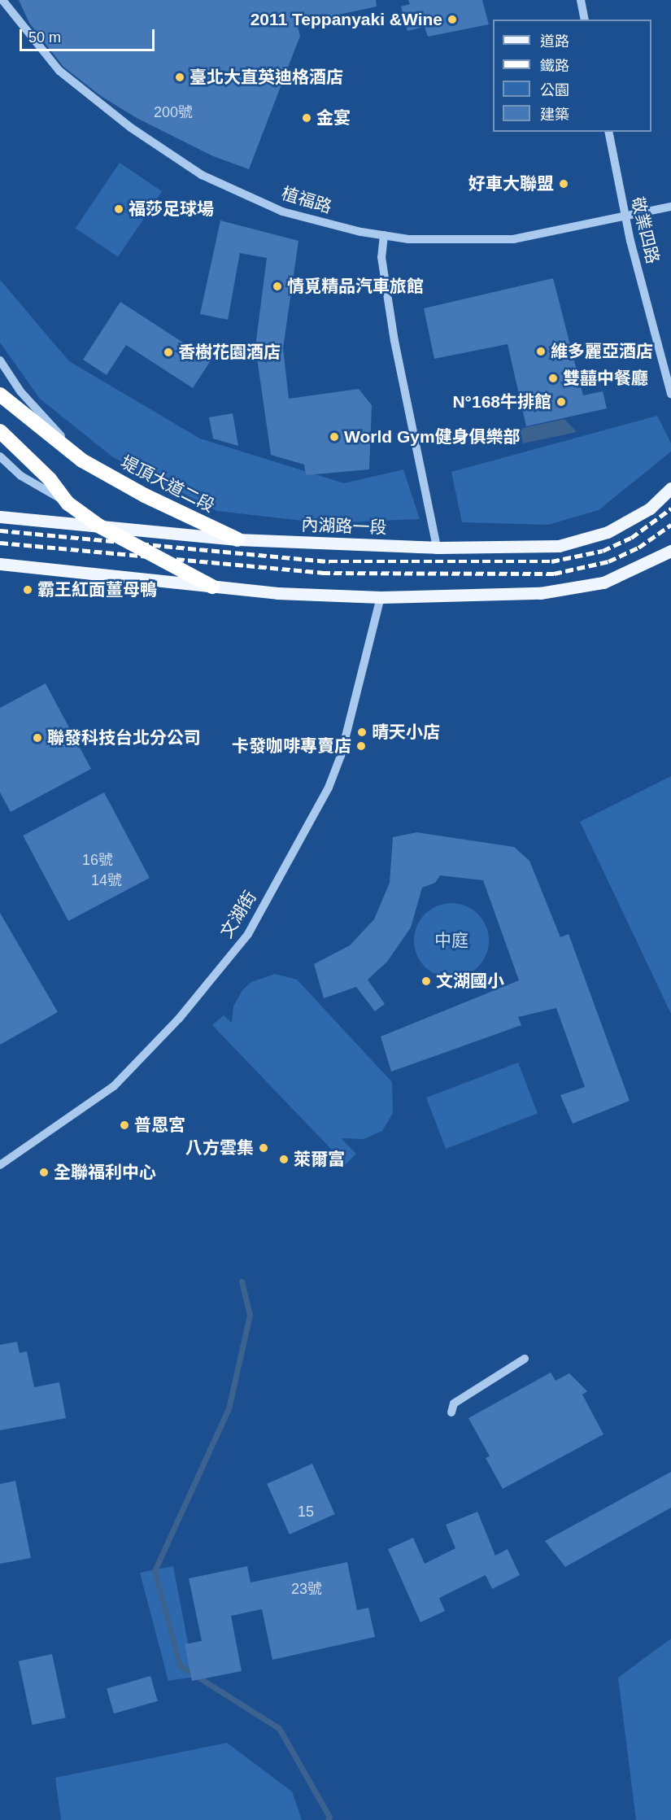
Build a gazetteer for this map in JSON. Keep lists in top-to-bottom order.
{
  "streets": {
    "highway": ["堤頂大道二段"],
    "main road": ["內湖路一段"],
    "street": ["植福路", "敬業四路", "文湖街"]
  },
  "crossings": [
    ["植福路", "敬業四路"],
    ["堤頂大道二段", "內湖路一段"]
  ],
  "parks": ["中庭"],
  "places": [
    "2011 Teppanyaki &Wine",
    "臺北大直英迪格酒店",
    "金宴",
    "好車大聯盟",
    "福莎足球場",
    "情覓精品汽車旅館",
    "維多麗亞酒店",
    "香樹花園酒店",
    "雙囍中餐廳",
    "N°168牛排館",
    "World Gym健身俱樂部",
    "霸王紅面薑母鴨",
    "晴天小店",
    "聯發科技台北分公司",
    "卡發咖啡專賣店",
    "文湖國小",
    "普恩宮",
    "八方雲集",
    "萊爾富",
    "全聯福利中心"
  ],
  "house_numbers": [
    "200號",
    "16號",
    "14號",
    "15",
    "23號"
  ],
  "legend": [
    "道路",
    "鐵路",
    "公園",
    "建築"
  ],
  "scale_bar": "50 m"
}
